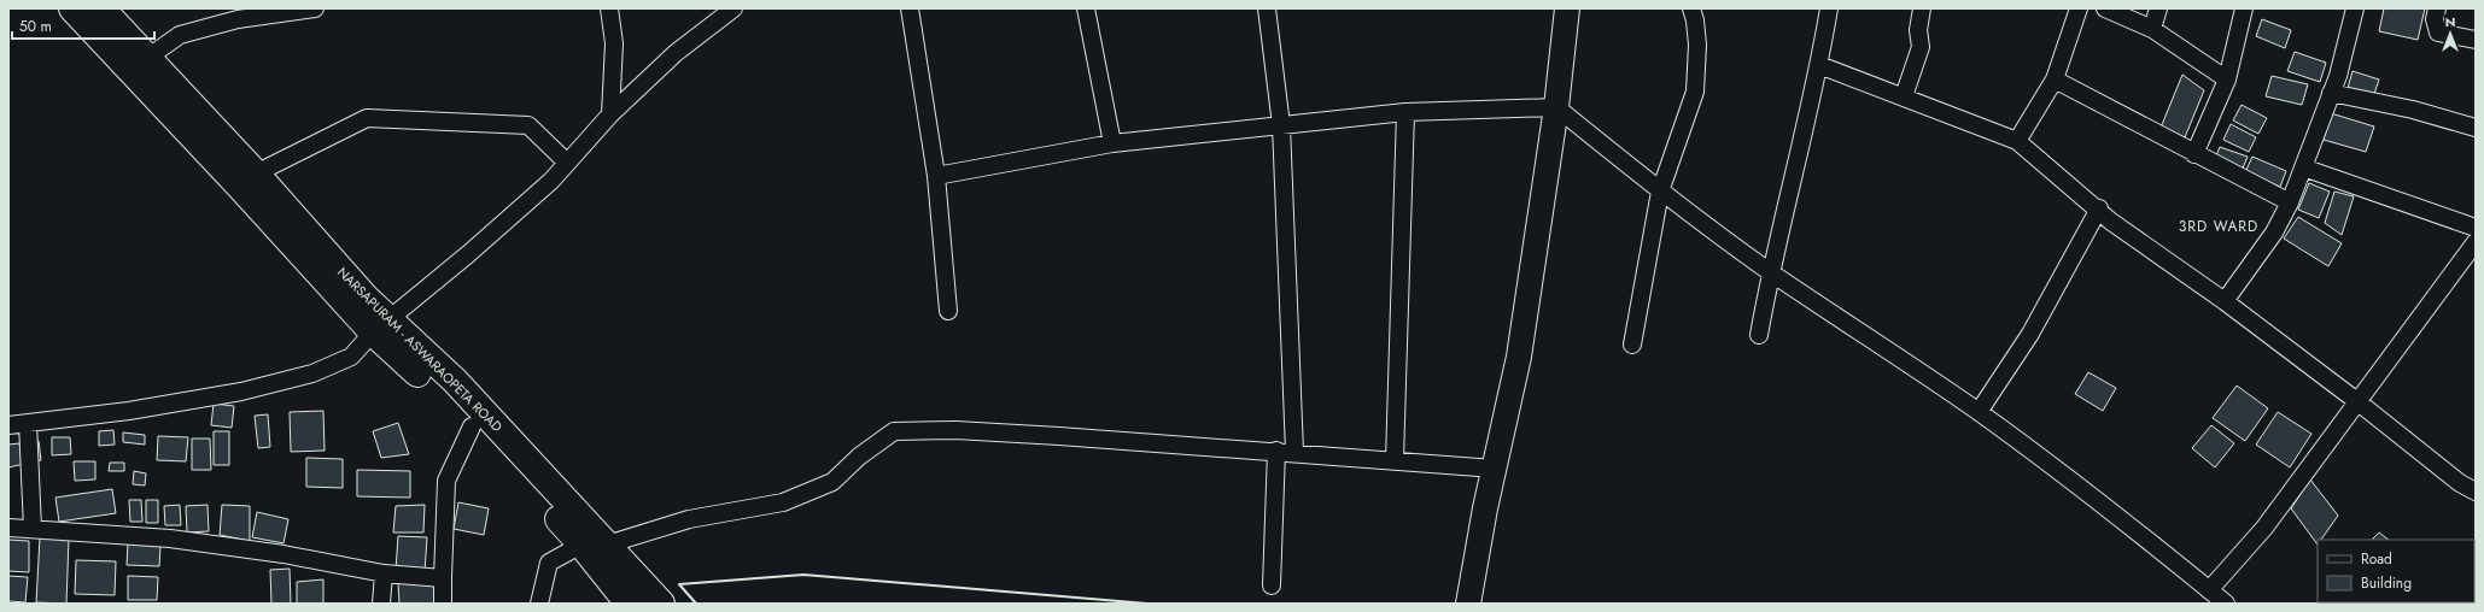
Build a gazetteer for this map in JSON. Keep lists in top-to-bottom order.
{
  "streets": {
    "main road": ["NARSAPURAM - ASWARAOPETA ROAD"]
  },
  "districts": ["3RD WARD"],
  "legend": ["Road", "Building"],
  "scale_bar": "50 m",
  "north": "top"
}
